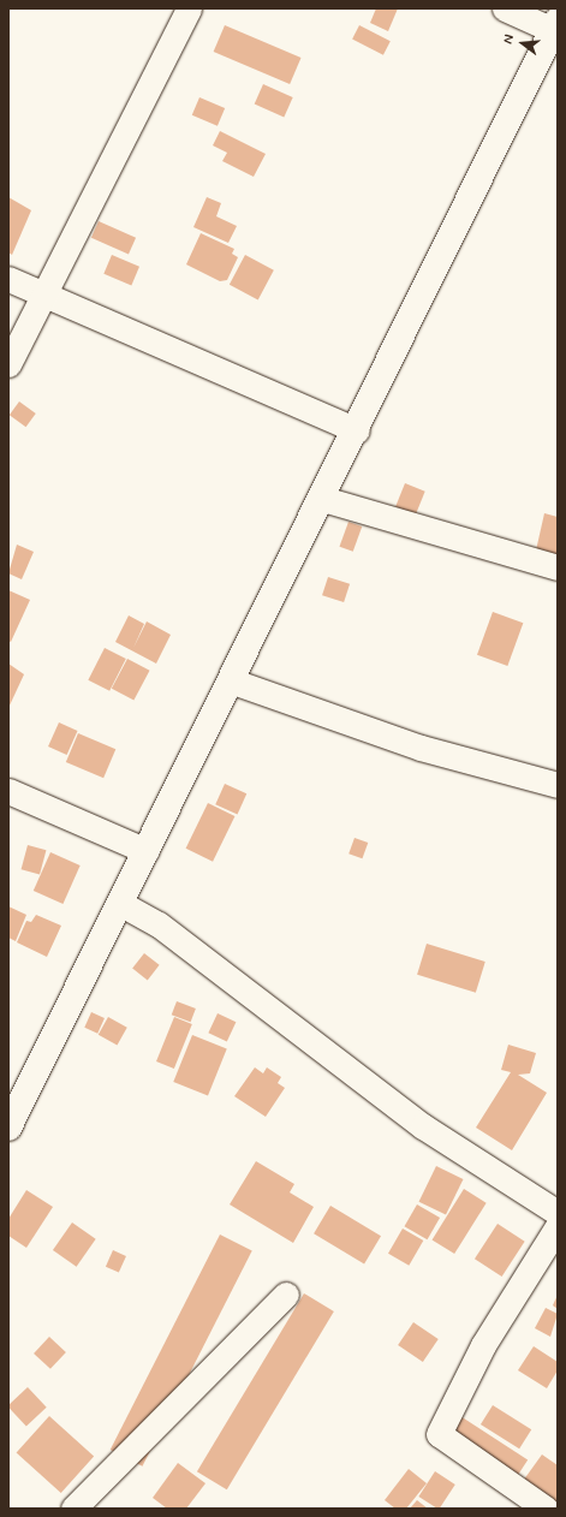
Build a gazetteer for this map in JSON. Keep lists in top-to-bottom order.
{
  "north": "left"
}
